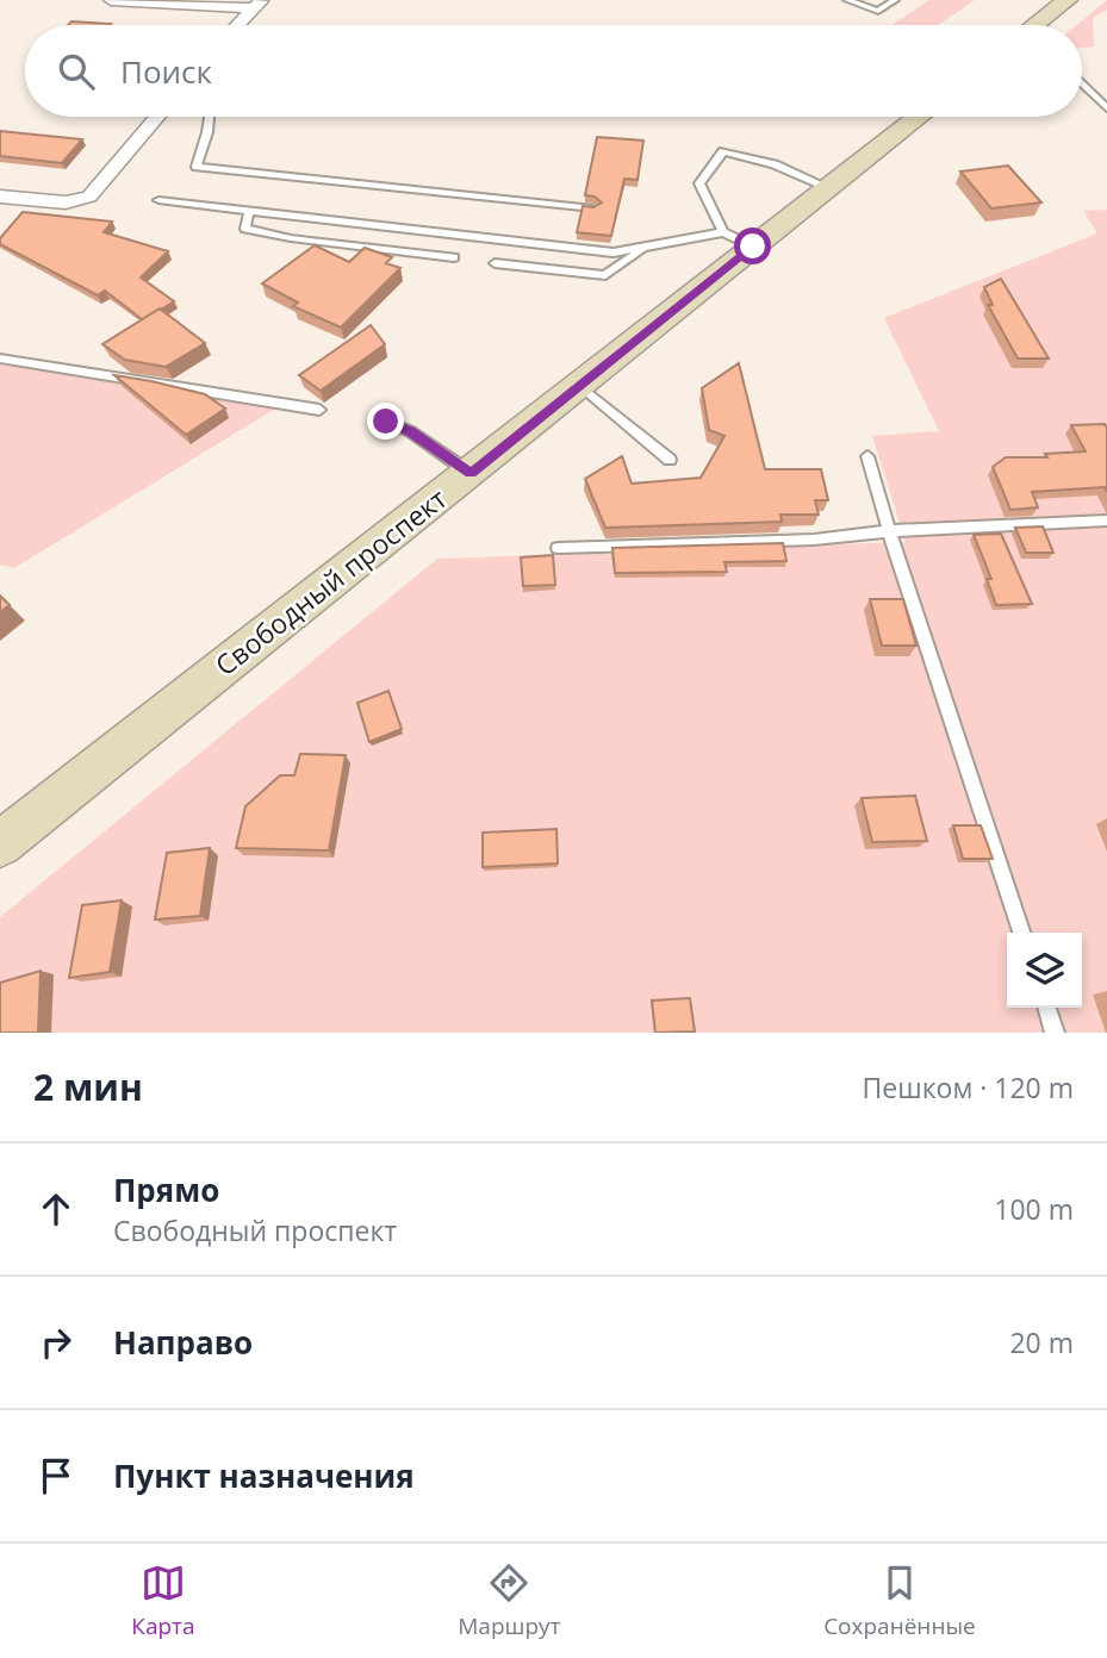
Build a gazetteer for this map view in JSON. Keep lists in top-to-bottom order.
{
  "streets": {
    "main road": ["Свободный проспект"]
  },
  "page": {
    "search": "Поиск",
    "heading": ["2 мин", "Пешком · 120 m"],
    "list": [
      ["Прямо", "Свободный проспект", "100 m"],
      ["Направо", "20 m"],
      "Пункт назначения"
    ],
    "nav": ["Карта", "Маршрут", "Сохранённые"]
  }
}
